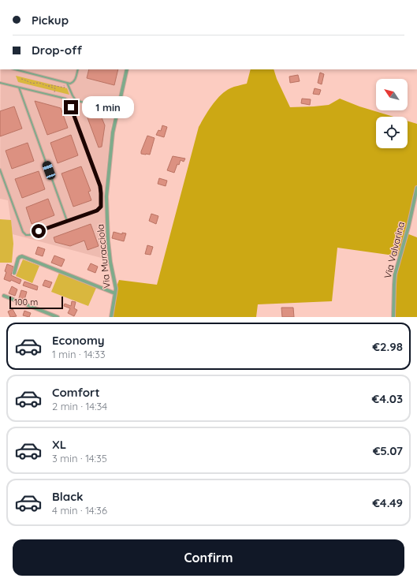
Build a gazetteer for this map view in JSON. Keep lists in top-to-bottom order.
{
  "streets": {
    "street": ["Via Valvarina", "Via Muracciola"]
  },
  "scale_bar": "100 m",
  "north": "top left",
  "page": {
    "banner": ["Pickup", "Drop-off"],
    "bubble": "1 min",
    "scale": "100 m",
    "list": [
      {
        "name": "Economy",
        "note": "1 min · 14:33",
        "value": "€2.98"
      },
      {
        "name": "Comfort",
        "note": "2 min · 14:34",
        "value": "€4.03"
      },
      {
        "name": "XL",
        "note": "3 min · 14:35",
        "value": "€5.07"
      },
      {
        "name": "Black",
        "note": "4 min · 14:36",
        "value": "€4.49"
      }
    ],
    "buttons": "Confirm"
  }
}
